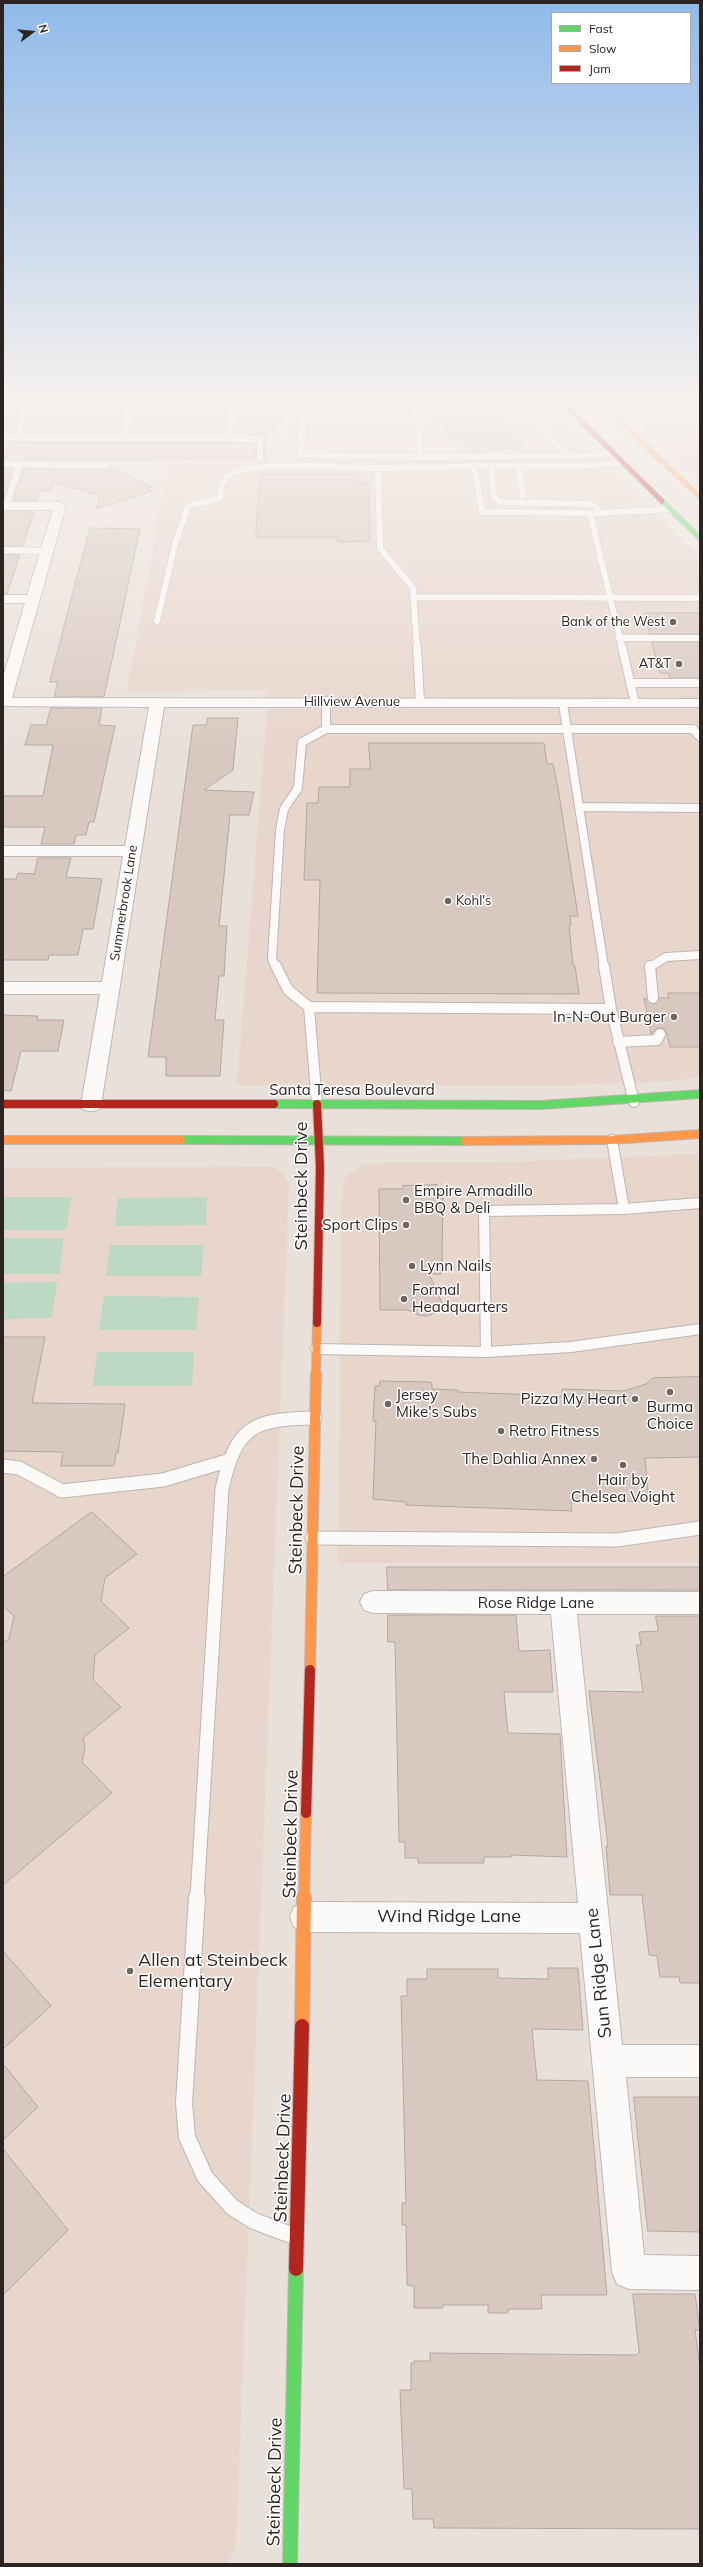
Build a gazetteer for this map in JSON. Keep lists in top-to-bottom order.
{
  "streets": {
    "main road": ["Santa Teresa Boulevard", "Steinbeck Drive"],
    "street": [
      "Hillview Avenue",
      "Summerbrook Lane",
      "Rose Ridge Lane",
      "Wind Ridge Lane",
      "Sun Ridge Lane"
    ]
  },
  "crossings": [
    ["Hillview Avenue", "Summerbrook Lane"],
    ["Summerbrook Lane", "Santa Teresa Boulevard"],
    ["Santa Teresa Boulevard", "Steinbeck Drive"],
    ["Steinbeck Drive", "Wind Ridge Lane"],
    ["Rose Ridge Lane", "Sun Ridge Lane"],
    ["Wind Ridge Lane", "Sun Ridge Lane"]
  ],
  "places": [
    "Bank of the West",
    "AT&T",
    "Kohl's",
    "In-N-Out Burger",
    "Empire Armadillo BBQ & Deli",
    "Sport Clips",
    "Lynn Nails",
    "Formal Headquarters",
    "Burma Choice",
    "Pizza My Heart",
    "Jersey Mike's Subs",
    "Retro Fitness",
    "The Dahlia Annex",
    "Hair by Chelsea Voight",
    "Allen at Steinbeck Elementary"
  ],
  "legend": ["Fast", "Slow", "Jam"],
  "north": "right"
}
